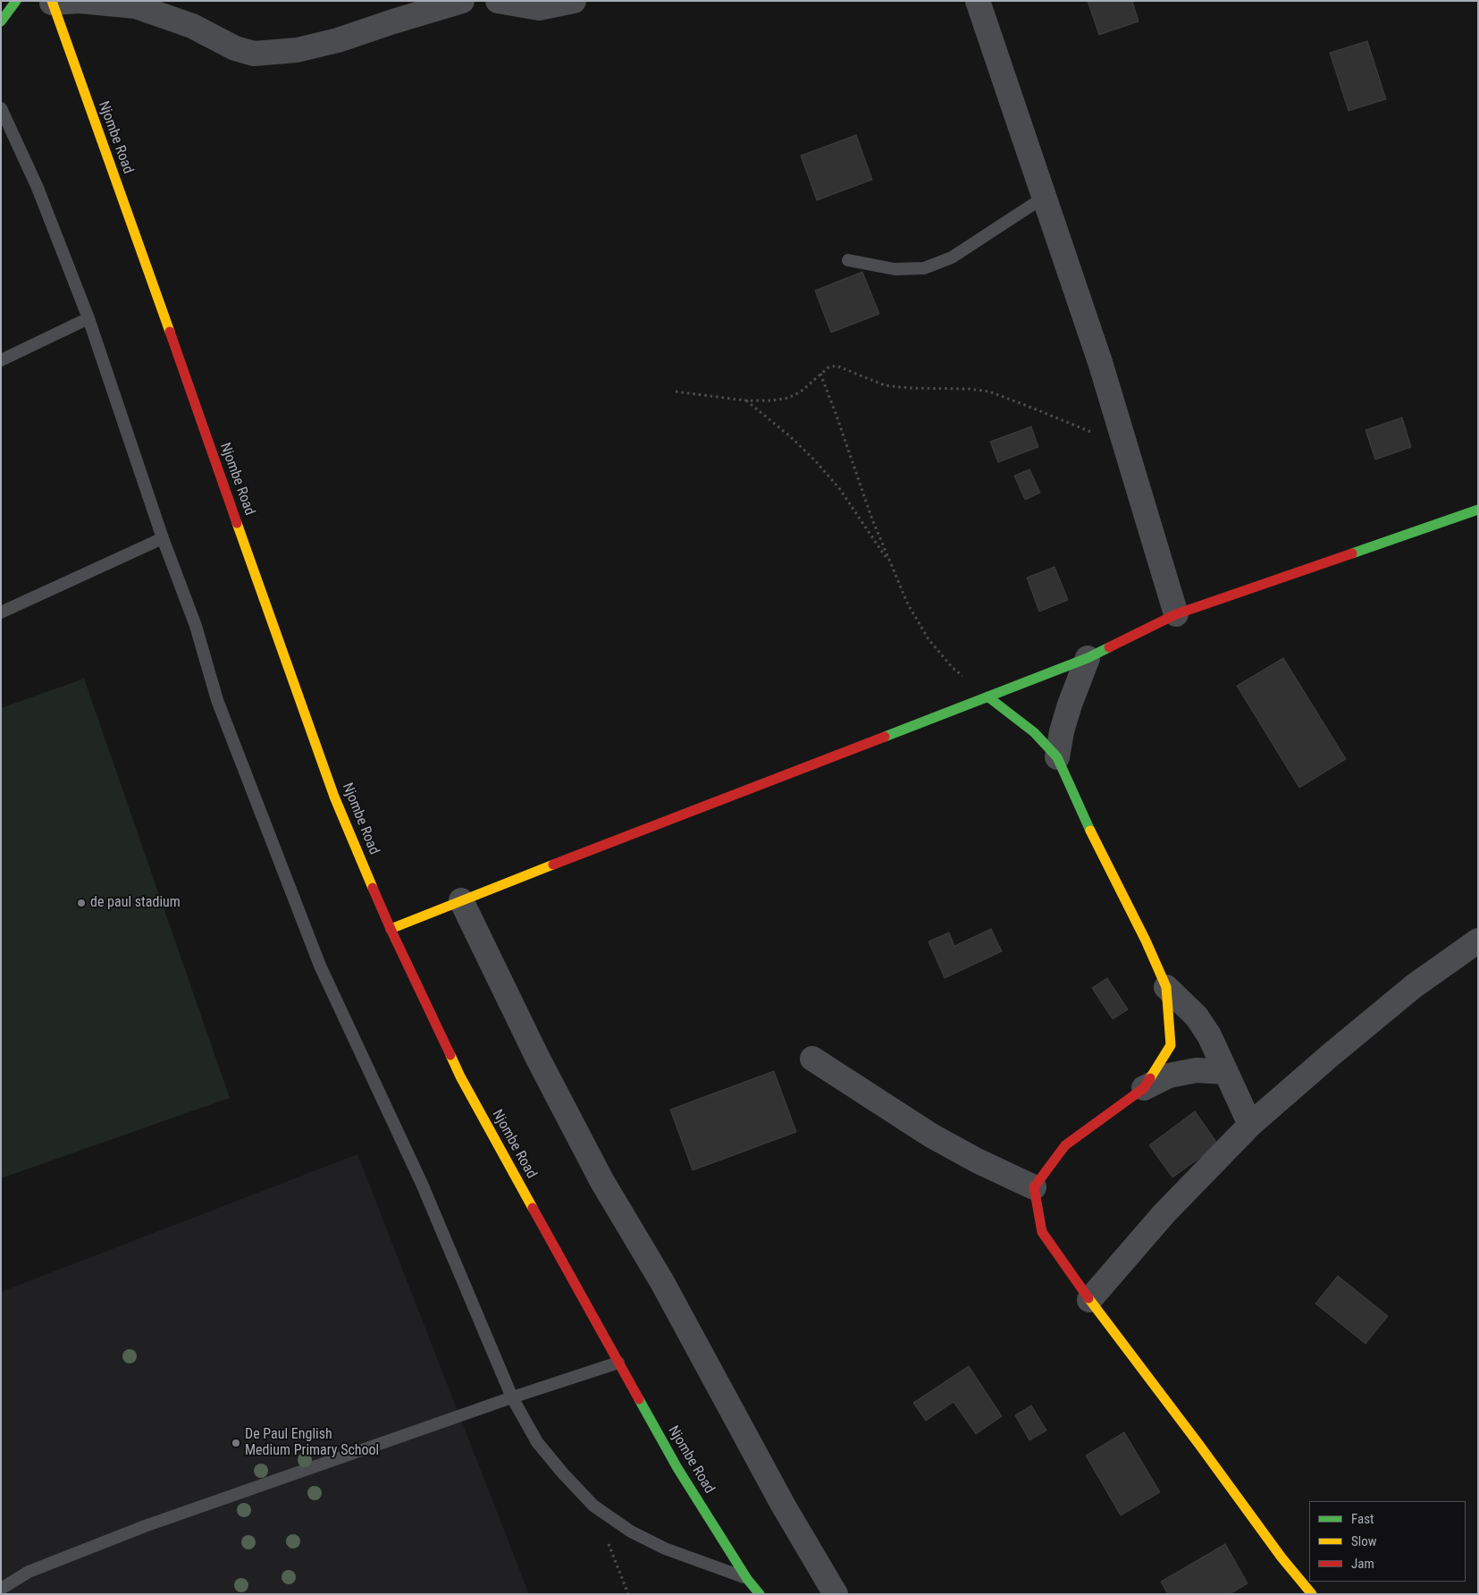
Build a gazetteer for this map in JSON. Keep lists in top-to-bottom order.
{
  "streets": {
    "main road": ["Njombe Road"]
  },
  "places": ["de paul stadium", "De Paul English Medium Primary School"],
  "legend": ["Fast", "Slow", "Jam"]
}
